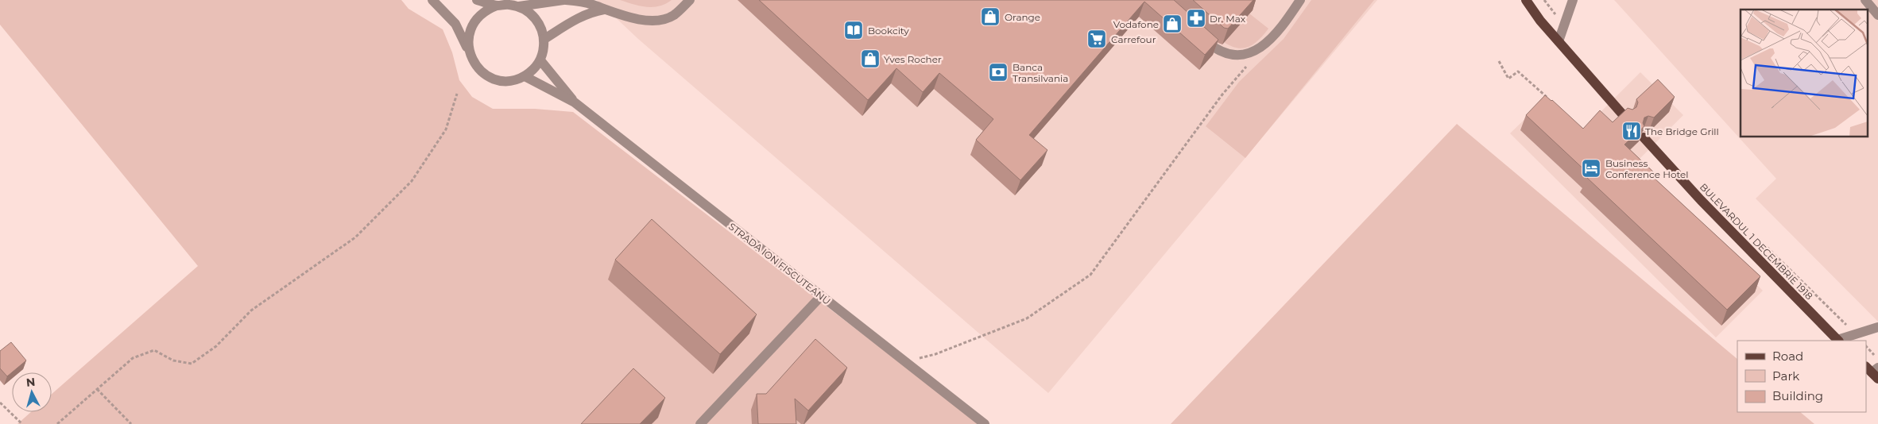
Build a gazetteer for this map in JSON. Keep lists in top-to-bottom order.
{
  "streets": {
    "main road": ["BULEVARDUL 1 DECEMBRIE 1918"],
    "street": ["STRADA ION FISCUTEANU"]
  },
  "places": {
    "shop": ["Orange", "Vodafone", "Yves Rocher"],
    "pharmacy": ["Dr. Max"],
    "library": ["Bookcity"],
    "supermarket": ["Carrefour"],
    "bank": ["Banca Transilvania"],
    "restaurant": ["The Bridge Grill"],
    "hotel": ["Business Conference Hotel"]
  },
  "legend": ["Road", "Park", "Building"],
  "north": "top"
}
